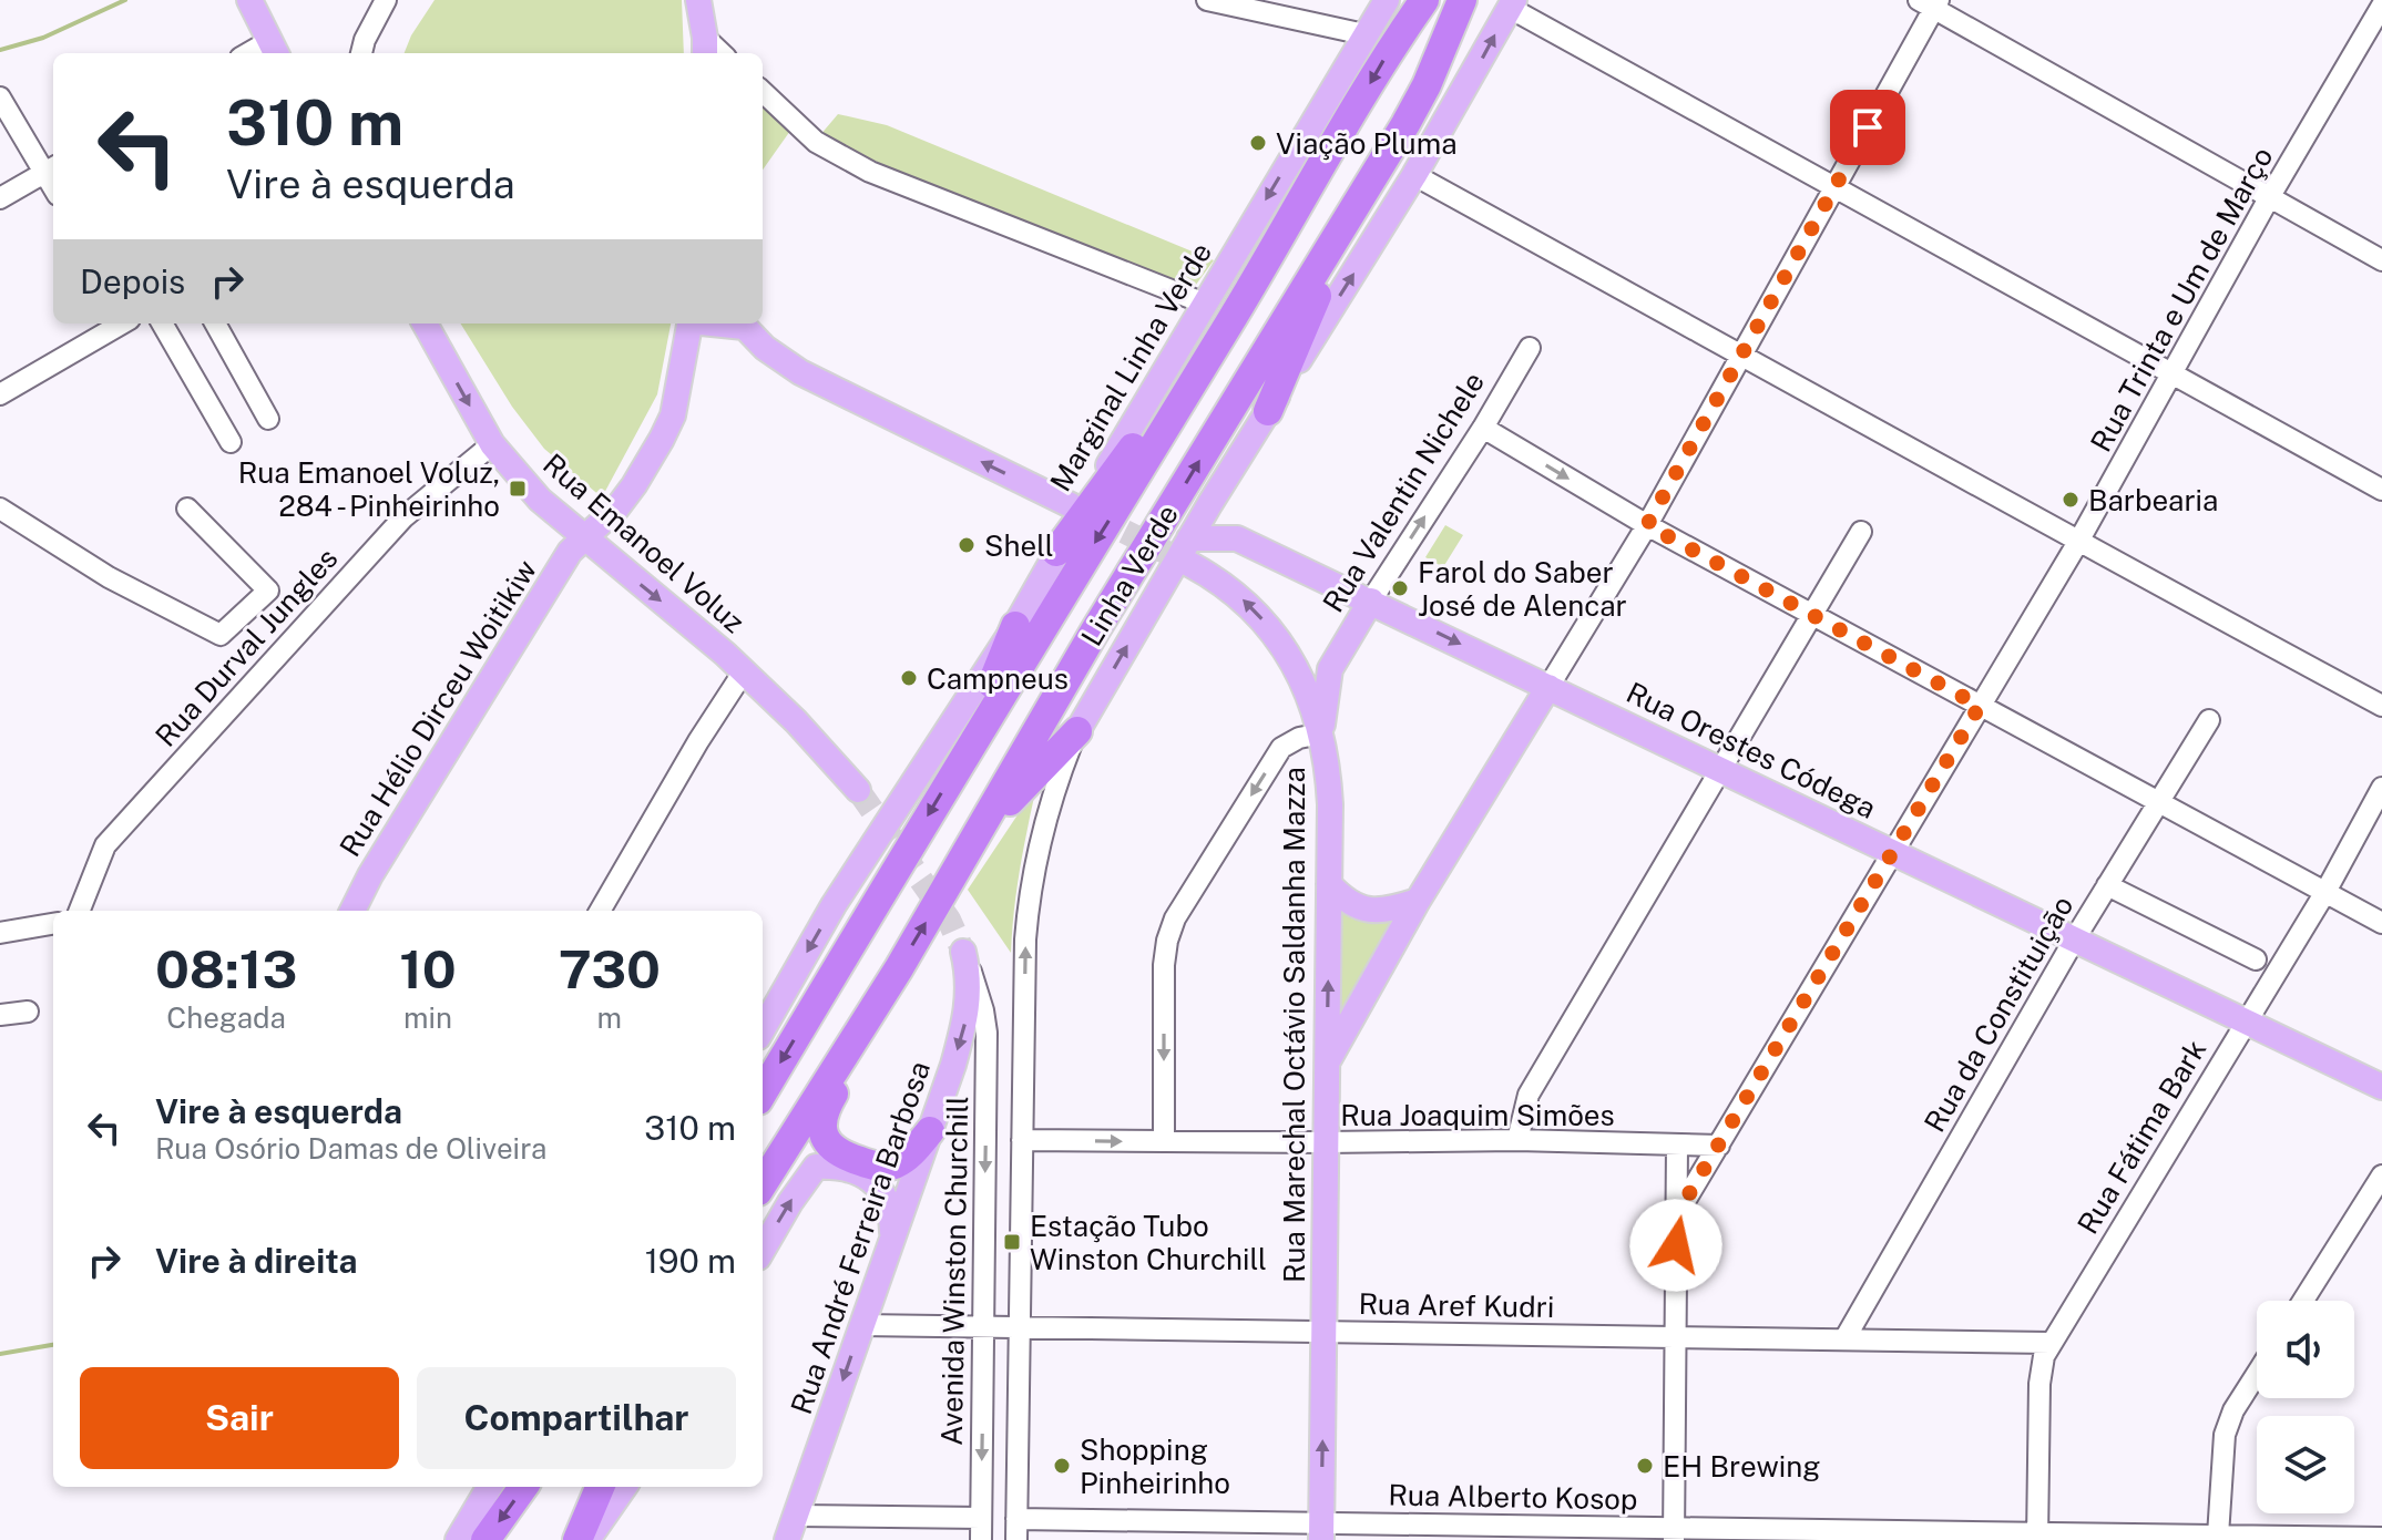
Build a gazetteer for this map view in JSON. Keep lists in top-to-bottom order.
{
  "streets": {
    "highway": ["Linha Verde"],
    "main road": [
      "Marginal Linha Verde",
      "Rua Valentin Nichele",
      "Rua Emanoel Voluz",
      "Rua Hélio Dirceu Woitikiw",
      "Rua Orestes Códega",
      "Rua Marechal Octávio Saldanha Mazza",
      "Rua André Ferreira Barbosa"
    ],
    "street": [
      "Rua Trinta e Um de Março",
      "Rua Durval Jungles",
      "Rua da Constituição",
      "Rua Joaquim Simões",
      "Rua Fátima Bark",
      "Avenida Winston Churchill",
      "Rua Aref Kudri",
      "Rua Alberto Kosop"
    ]
  },
  "crossings": [
    ["Rua Trinta e Um de Março", "Rua Orestes Códega"],
    ["Rua Trinta e Um de Março", "Rua Joaquim Simões"],
    ["Rua Valentin Nichele", "Rua Orestes Códega"],
    ["Rua Valentin Nichele", "Rua Marechal Octávio Saldanha Mazza"],
    ["Rua Emanoel Voluz", "Rua Durval Jungles"],
    ["Rua Emanoel Voluz", "Rua Hélio Dirceu Woitikiw"],
    ["Rua Orestes Códega", "Rua da Constituição"],
    ["Rua Orestes Códega", "Rua Marechal Octávio Saldanha Mazza"],
    ["Rua Orestes Códega", "Rua Fátima Bark"],
    ["Rua da Constituição", "Rua Aref Kudri"],
    ["Rua Marechal Octávio Saldanha Mazza", "Rua Joaquim Simões"],
    ["Rua Marechal Octávio Saldanha Mazza", "Rua Aref Kudri"],
    ["Rua Marechal Octávio Saldanha Mazza", "Rua Alberto Kosop"],
    ["Rua Fátima Bark", "Rua Aref Kudri"],
    ["Rua Fátima Bark", "Rua Alberto Kosop"],
    ["Rua André Ferreira Barbosa", "Avenida Winston Churchill"],
    ["Rua André Ferreira Barbosa", "Rua Aref Kudri"],
    ["Avenida Winston Churchill", "Rua Aref Kudri"]
  ],
  "one_way": [
    "Rua Valentin Nichele",
    "Rua Emanoel Voluz",
    "Rua Marechal Octávio Saldanha Mazza",
    "Rua André Ferreira Barbosa"
  ],
  "places": {
    "other": [
      "Viação Pluma",
      "Barbearia",
      "Shell",
      "Farol do Saber José de Alencar",
      "Campneus",
      "Shopping Pinheirinho",
      "EH Brewing"
    ],
    "transit": ["Rua Emanoel Voluz, 284 - Pinheirinho", "Estação Tubo Winston Churchill"]
  },
  "page": {
    "turn": ["310 m", "Vire à esquerda"],
    "then": "Depois",
    "eta": [
      "08:13",
      "Chegada",
      "10",
      "min",
      "730",
      "m"
    ],
    "list": [
      {
        "name": "Vire à esquerda",
        "note": "Rua Osório Damas de Oliveira",
        "value": "310 m"
      },
      {
        "name": "Vire à direita",
        "value": "190 m"
      }
    ],
    "buttons": ["Sair", "Compartilhar"]
  }
}
